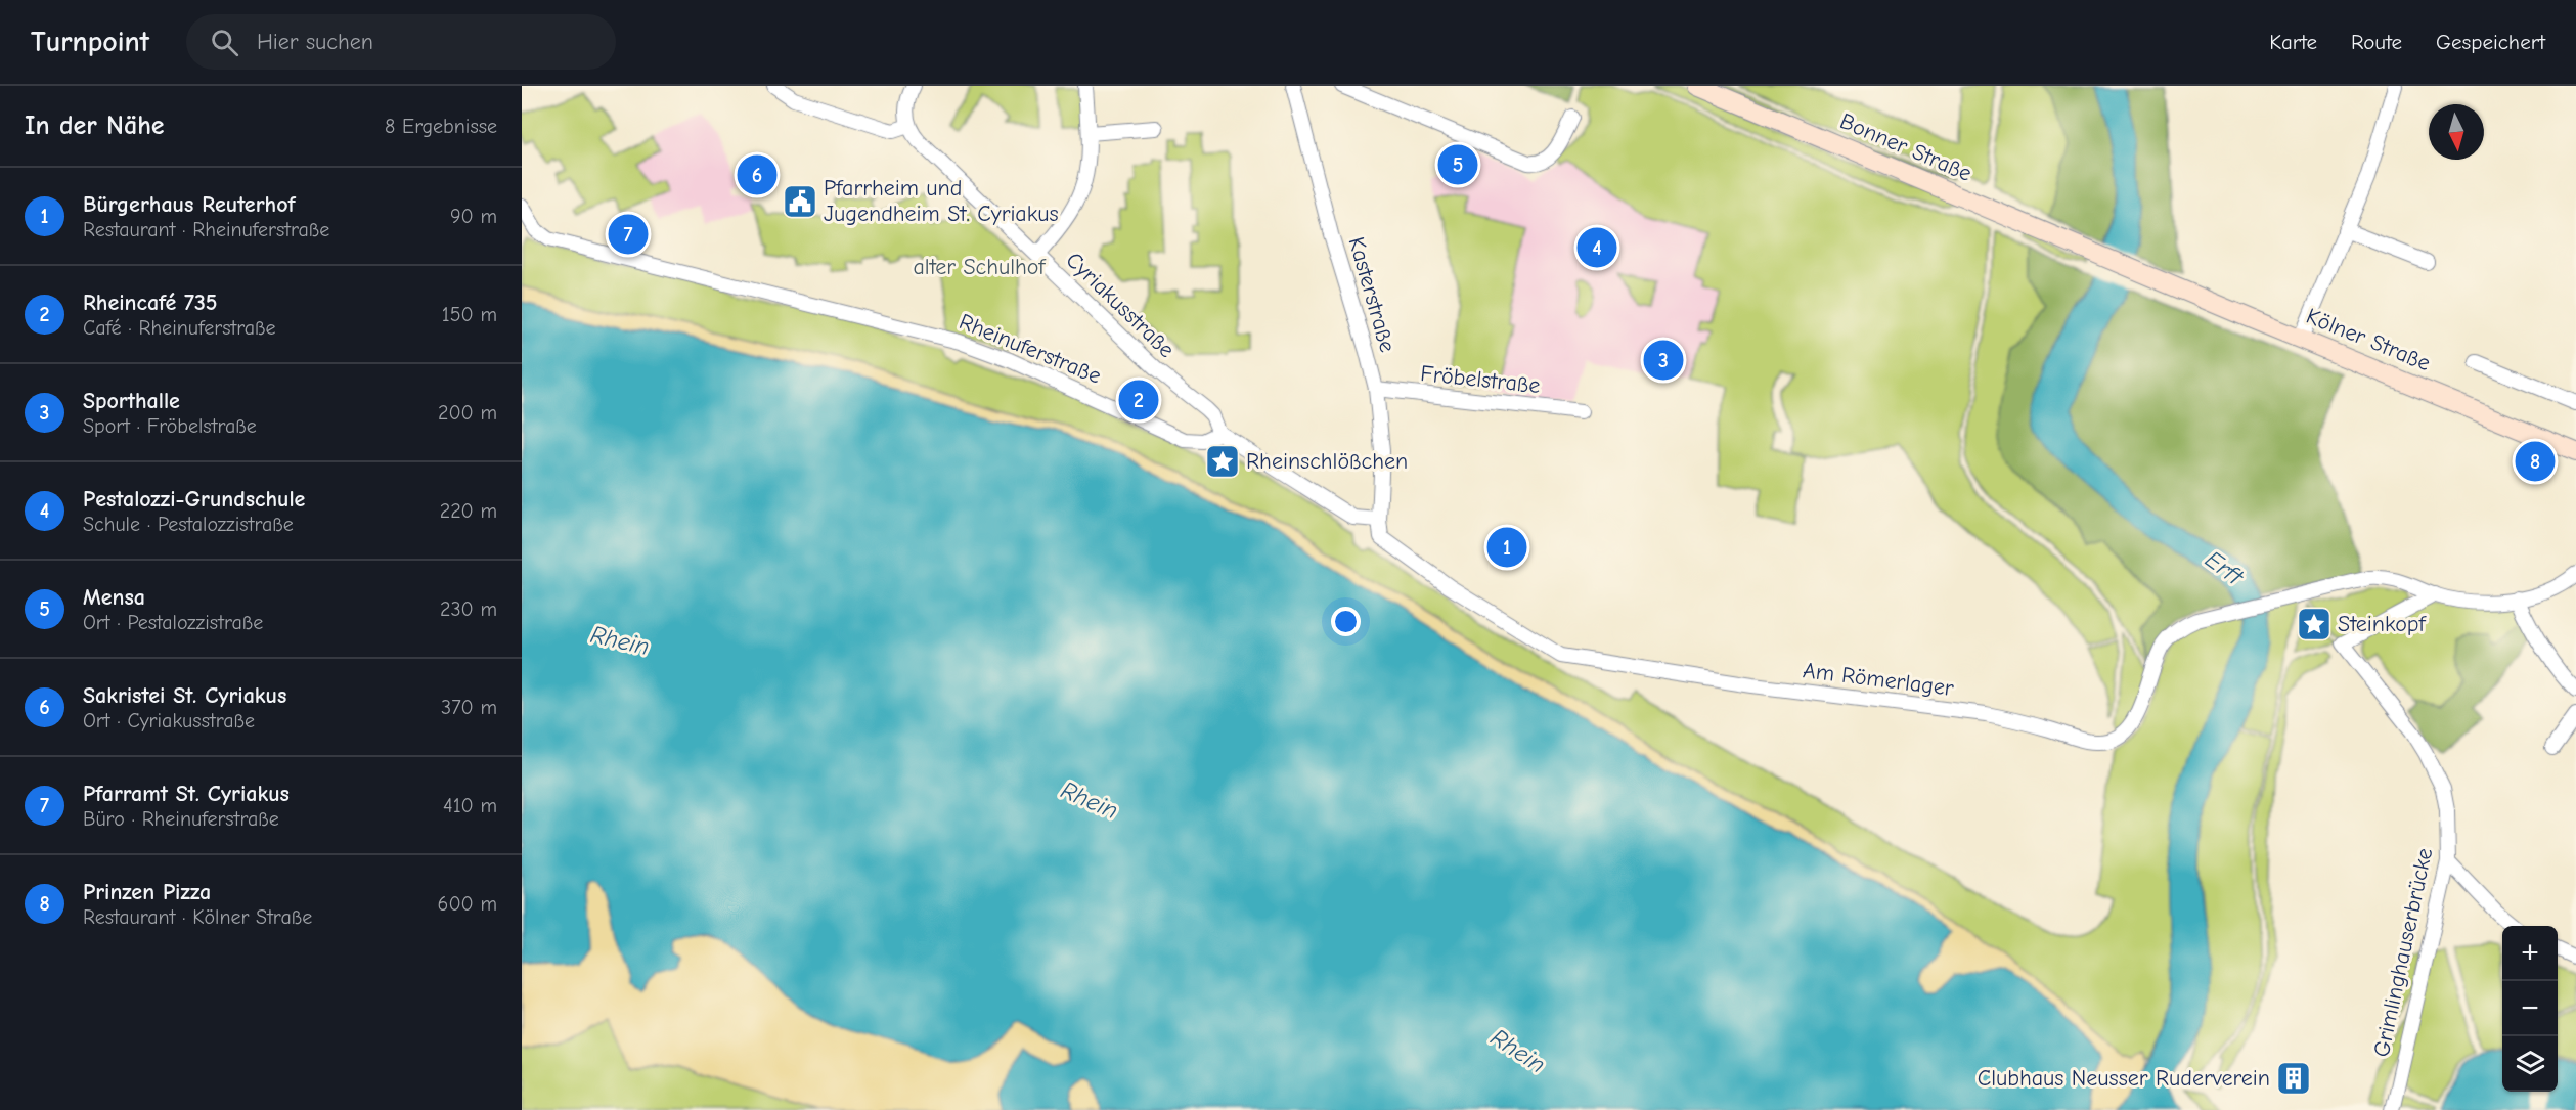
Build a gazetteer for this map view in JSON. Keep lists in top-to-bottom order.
{
  "streets": {
    "main road": ["Bonner Straße", "Kölner Straße"],
    "street": [
      "Kasterstraße",
      "Cyriakusstraße",
      "Rheinuferstraße",
      "Fröbelstraße",
      "Am Römerlager",
      "Grimlinghauserbrücke"
    ]
  },
  "crossings": [
    ["Bonner Straße", "Kölner Straße"],
    ["Kasterstraße", "Fröbelstraße"],
    ["Kasterstraße", "Am Römerlager"],
    ["Cyriakusstraße", "Rheinuferstraße"],
    ["Am Römerlager", "Grimlinghauserbrücke"]
  ],
  "water": ["Erft", "Rhein"],
  "parks": ["alter Schulhof"],
  "places": {
    "public building": ["Pfarrheim und Jugendheim St. Cyriakus"],
    "place": ["Rheinschlößchen", "Steinkopf"],
    "building": ["Clubhaus Neusser Ruderverein"]
  },
  "north": "bottom",
  "page": {
    "header": "Turnpoint",
    "search": "Hier suchen",
    "nav": ["Karte", "Route", "Gespeichert"],
    "heading": ["In der Nähe", "8 Ergebnisse"],
    "pins": [
      "5",
      "6",
      "7",
      "4",
      "3",
      "2",
      "8",
      "1"
    ],
    "list": [
      {
        "mark": "1",
        "name": "Bürgerhaus Reuterhof",
        "note": "Restaurant · Rheinuferstraße",
        "value": "90 m"
      },
      {
        "mark": "2",
        "name": "Rheincafé 735",
        "note": "Café · Rheinuferstraße",
        "value": "150 m"
      },
      {
        "mark": "3",
        "name": "Sporthalle",
        "note": "Sport · Fröbelstraße",
        "value": "200 m"
      },
      {
        "mark": "4",
        "name": "Pestalozzi-Grundschule",
        "note": "Schule · Pestalozzistraße",
        "value": "220 m"
      },
      {
        "mark": "5",
        "name": "Mensa",
        "note": "Ort · Pestalozzistraße",
        "value": "230 m"
      },
      {
        "mark": "6",
        "name": "Sakristei St. Cyriakus",
        "note": "Ort · Cyriakusstraße",
        "value": "370 m"
      },
      {
        "mark": "7",
        "name": "Pfarramt St. Cyriakus",
        "note": "Büro · Rheinuferstraße",
        "value": "410 m"
      },
      {
        "mark": "8",
        "name": "Prinzen Pizza",
        "note": "Restaurant · Kölner Straße",
        "value": "600 m"
      }
    ],
    "map_buttons": ["+", "−"]
  }
}
